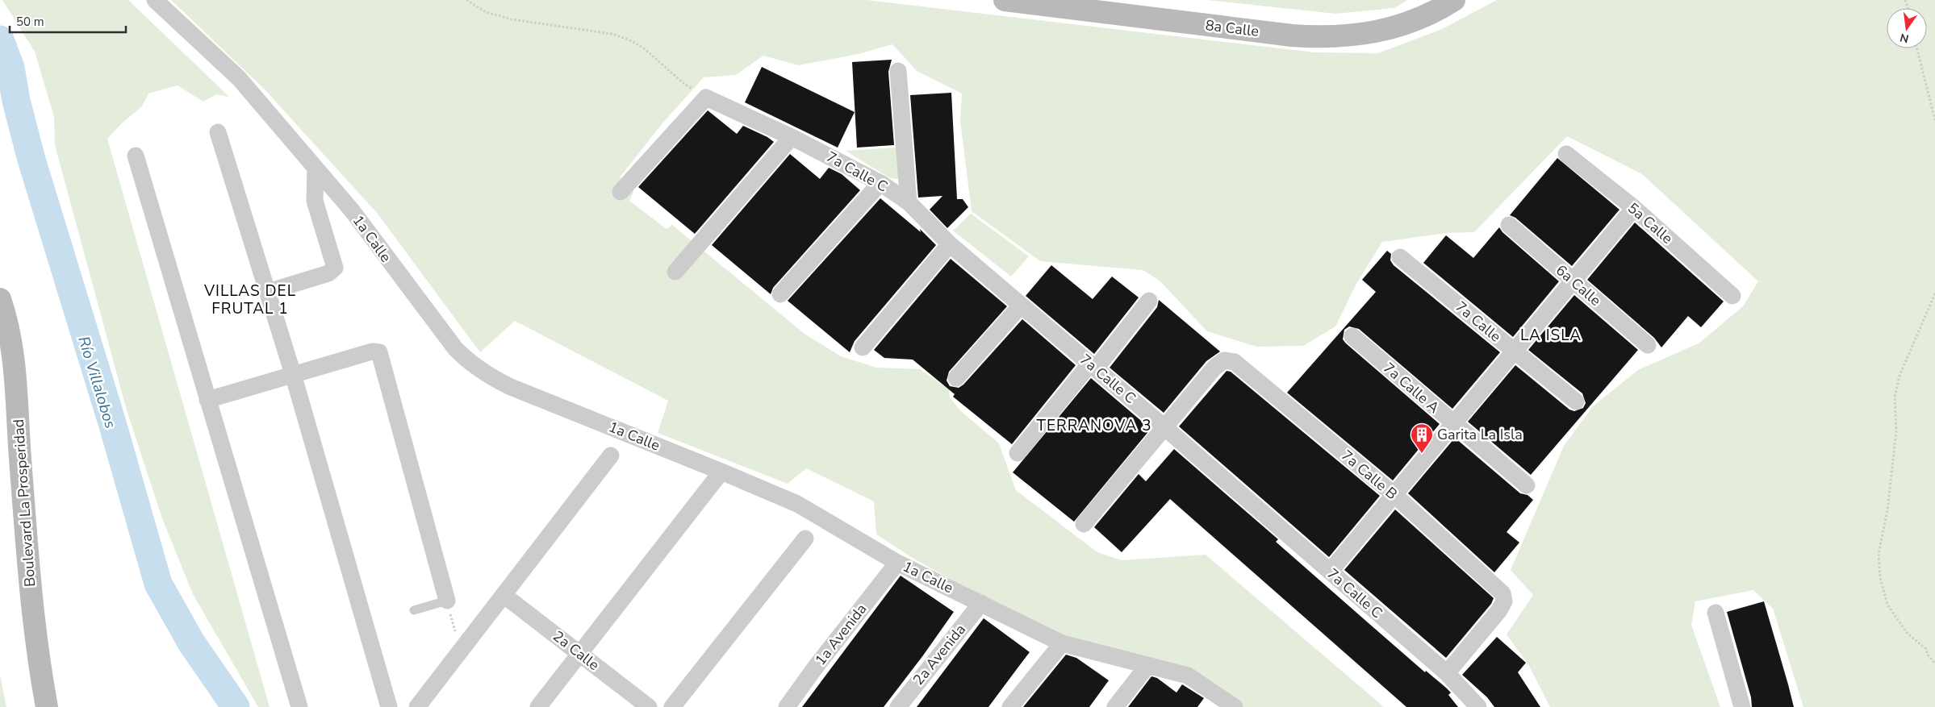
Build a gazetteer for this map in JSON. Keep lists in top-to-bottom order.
{
  "streets": {
    "main road": ["8a Calle", "Boulevard La Prosperidad"],
    "street": [
      "7a Calle C",
      "5a Calle",
      "1a Calle",
      "6a Calle",
      "7a Calle",
      "7a Calle A",
      "7a Calle B",
      "1a Avenida",
      "2a Calle",
      "2a Avenida"
    ]
  },
  "crossings": [
    ["7a Calle C", "7a Calle B"],
    ["1a Calle", "1a Avenida"],
    ["1a Calle", "2a Avenida"]
  ],
  "districts": ["VILLAS DEL FRUTAL 1", "LA ISLA", "TERRANOVA 3"],
  "water": ["Río Villalobos"],
  "places": {
    "building": ["Garita La Isla"]
  },
  "scale_bar": "50 m",
  "north": "bottom"
}
